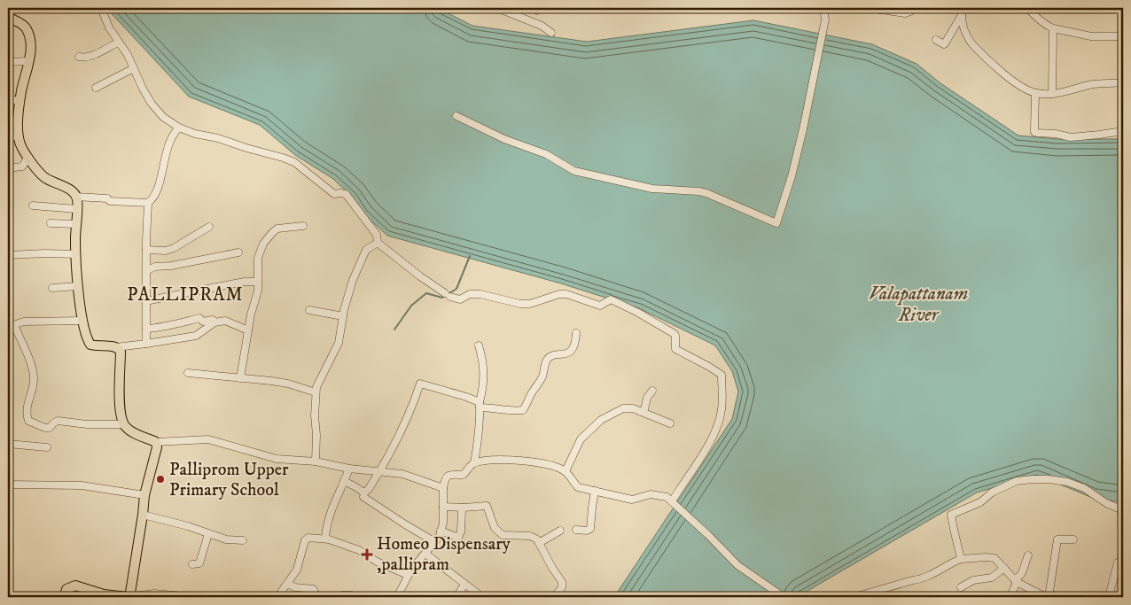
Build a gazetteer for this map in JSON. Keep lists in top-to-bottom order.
{
  "districts": ["PALLIPRAM"],
  "water": ["Valapattanam River"],
  "places": {
    "other": ["Palliprom Upper Primary School"],
    "health": ["Homeo Dispensary ,pallipram"]
  }
}
